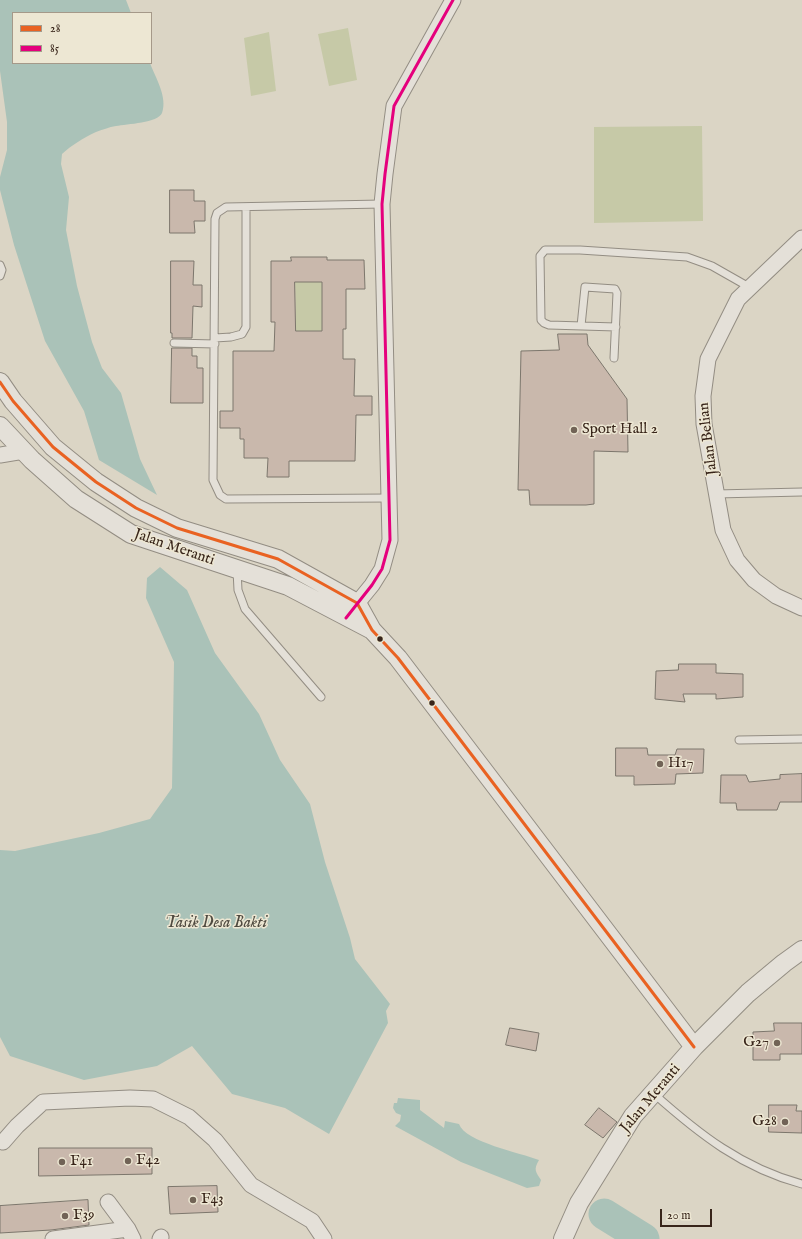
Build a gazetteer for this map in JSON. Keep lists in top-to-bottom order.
{
  "streets": {
    "street": ["Jalan Belian", "Jalan Meranti"]
  },
  "water": ["Tasik Desa Bakti"],
  "places": [
    "Sport Hall 2",
    "H17",
    "G27",
    "G28",
    "F42",
    "F41",
    "F43",
    "F39"
  ],
  "lines": ["transit line 85", "transit line 28"],
  "legend": ["28", "85"],
  "scale_bar": "20 m"
}
